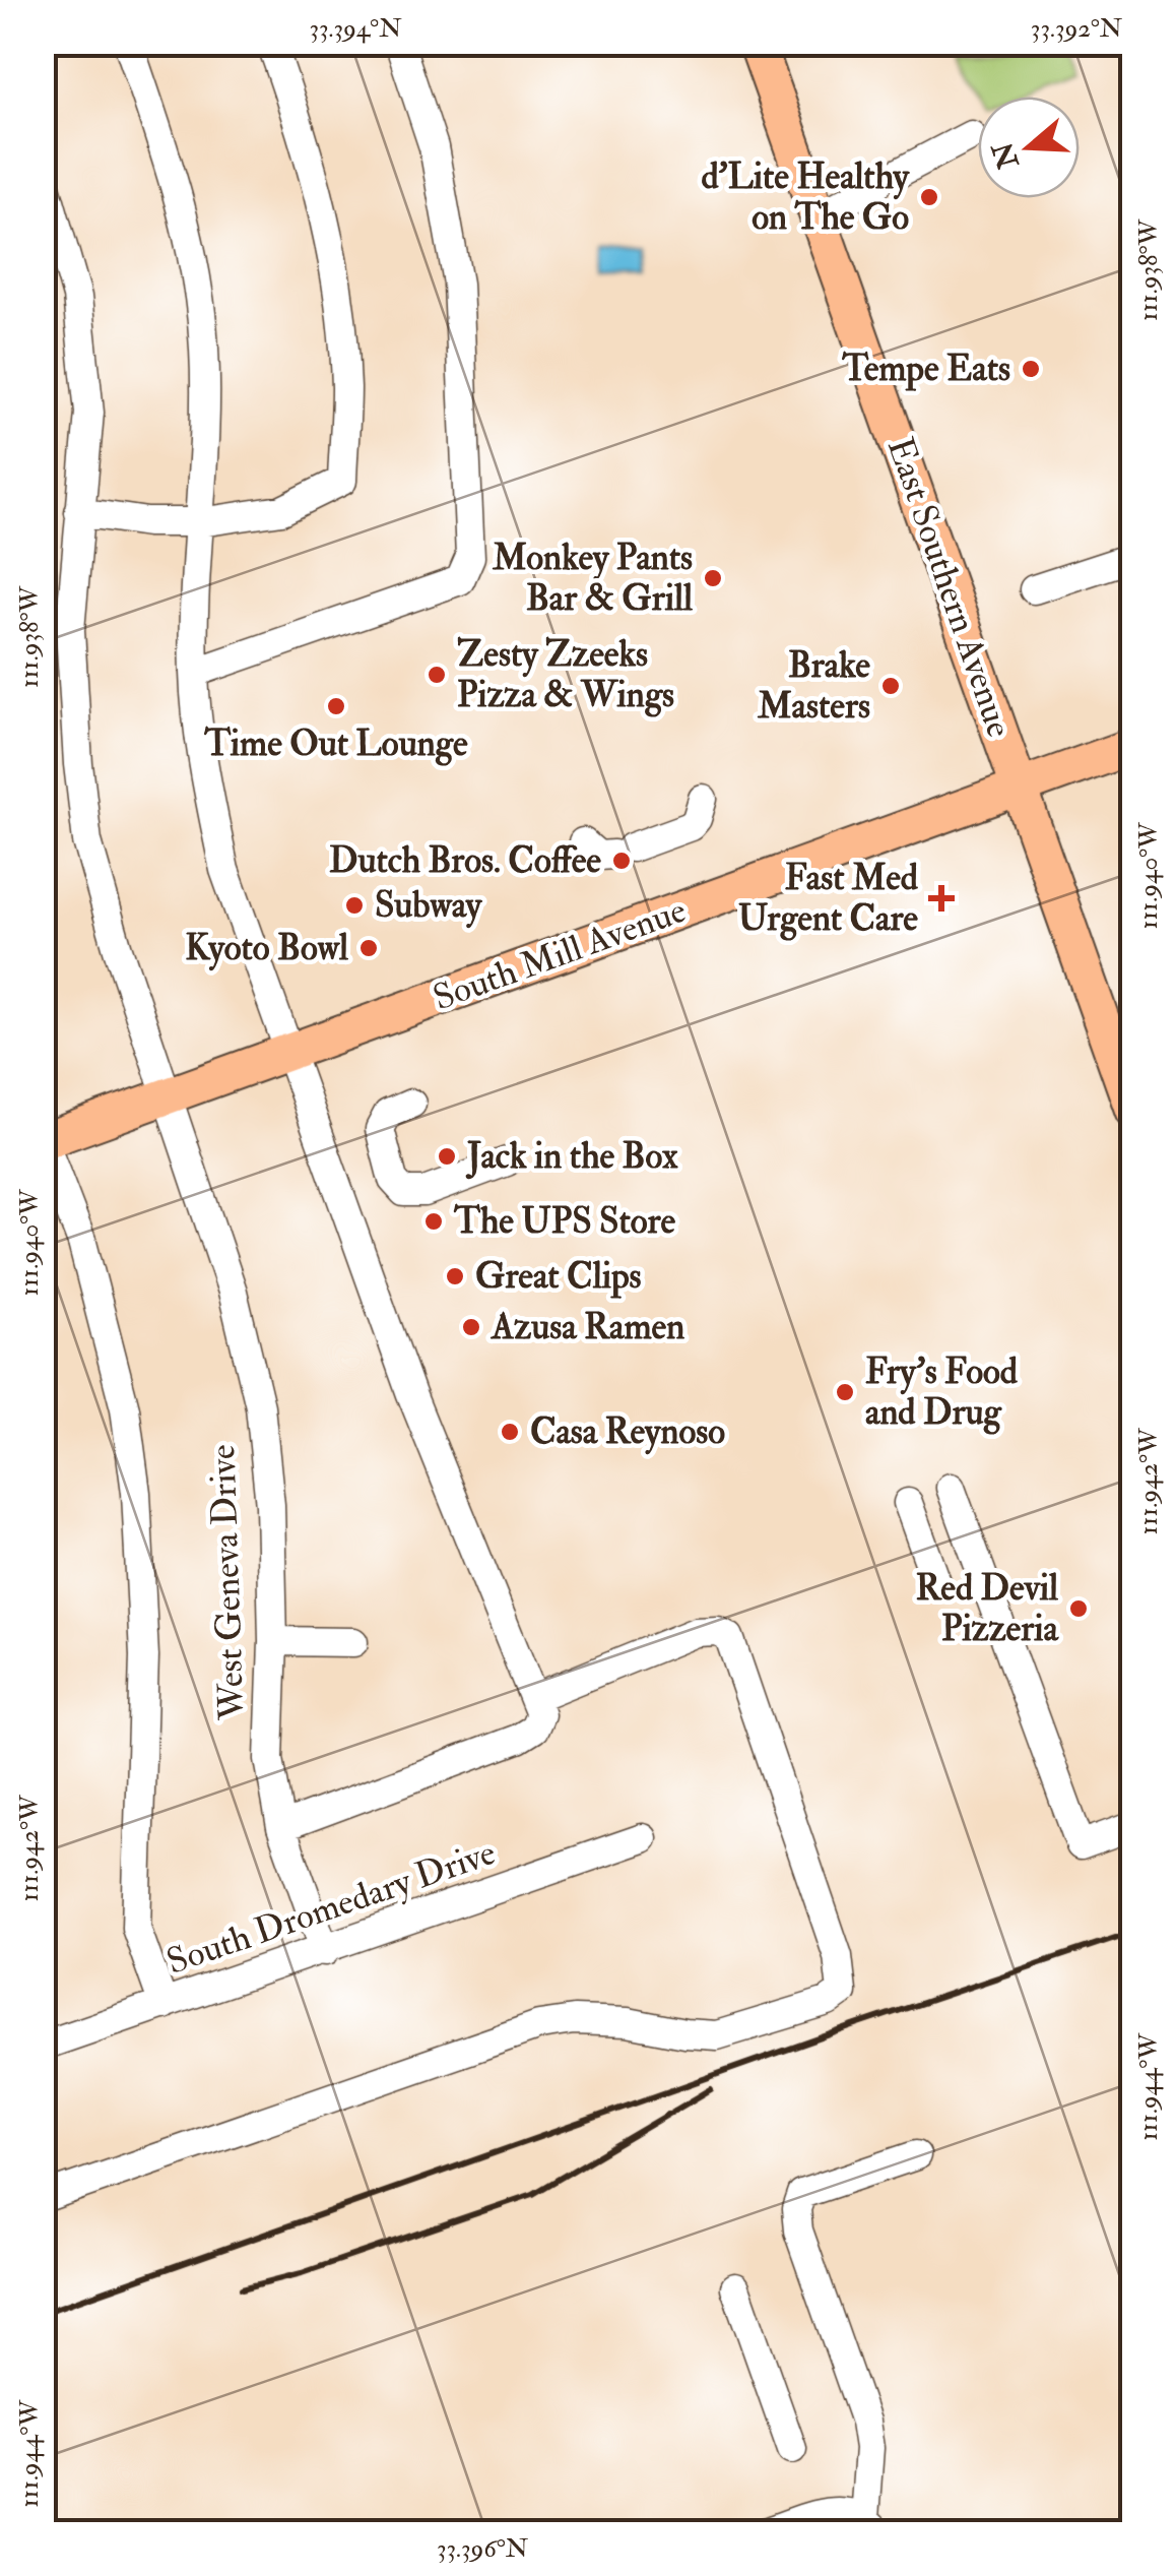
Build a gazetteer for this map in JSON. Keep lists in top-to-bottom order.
{
  "streets": {
    "main road": ["East Southern Avenue", "South Mill Avenue"],
    "street": ["West Geneva Drive", "South Dromedary Drive"]
  },
  "crossings": [
    ["East Southern Avenue", "South Mill Avenue"],
    ["South Mill Avenue", "West Geneva Drive"],
    ["West Geneva Drive", "South Dromedary Drive"]
  ],
  "places": {
    "other": [
      "d'Lite Healthy on The Go",
      "Tempe Eats",
      "Monkey Pants Bar & Grill",
      "Zesty Zzeeks Pizza & Wings",
      "Brake Masters",
      "Time Out Lounge",
      "Dutch Bros. Coffee",
      "Subway",
      "Kyoto Bowl",
      "Jack in the Box",
      "The UPS Store",
      "Great Clips",
      "Azusa Ramen",
      "Fry's Food and Drug",
      "Casa Reynoso",
      "Red Devil Pizzeria"
    ],
    "health": ["Fast Med Urgent Care"]
  },
  "north": "left",
  "coordinates": [
    "33.394°N",
    "33.392°N",
    "111.938°W",
    "111.940°W",
    "111.942°W",
    "111.944°W",
    "33.396°N"
  ]
}
